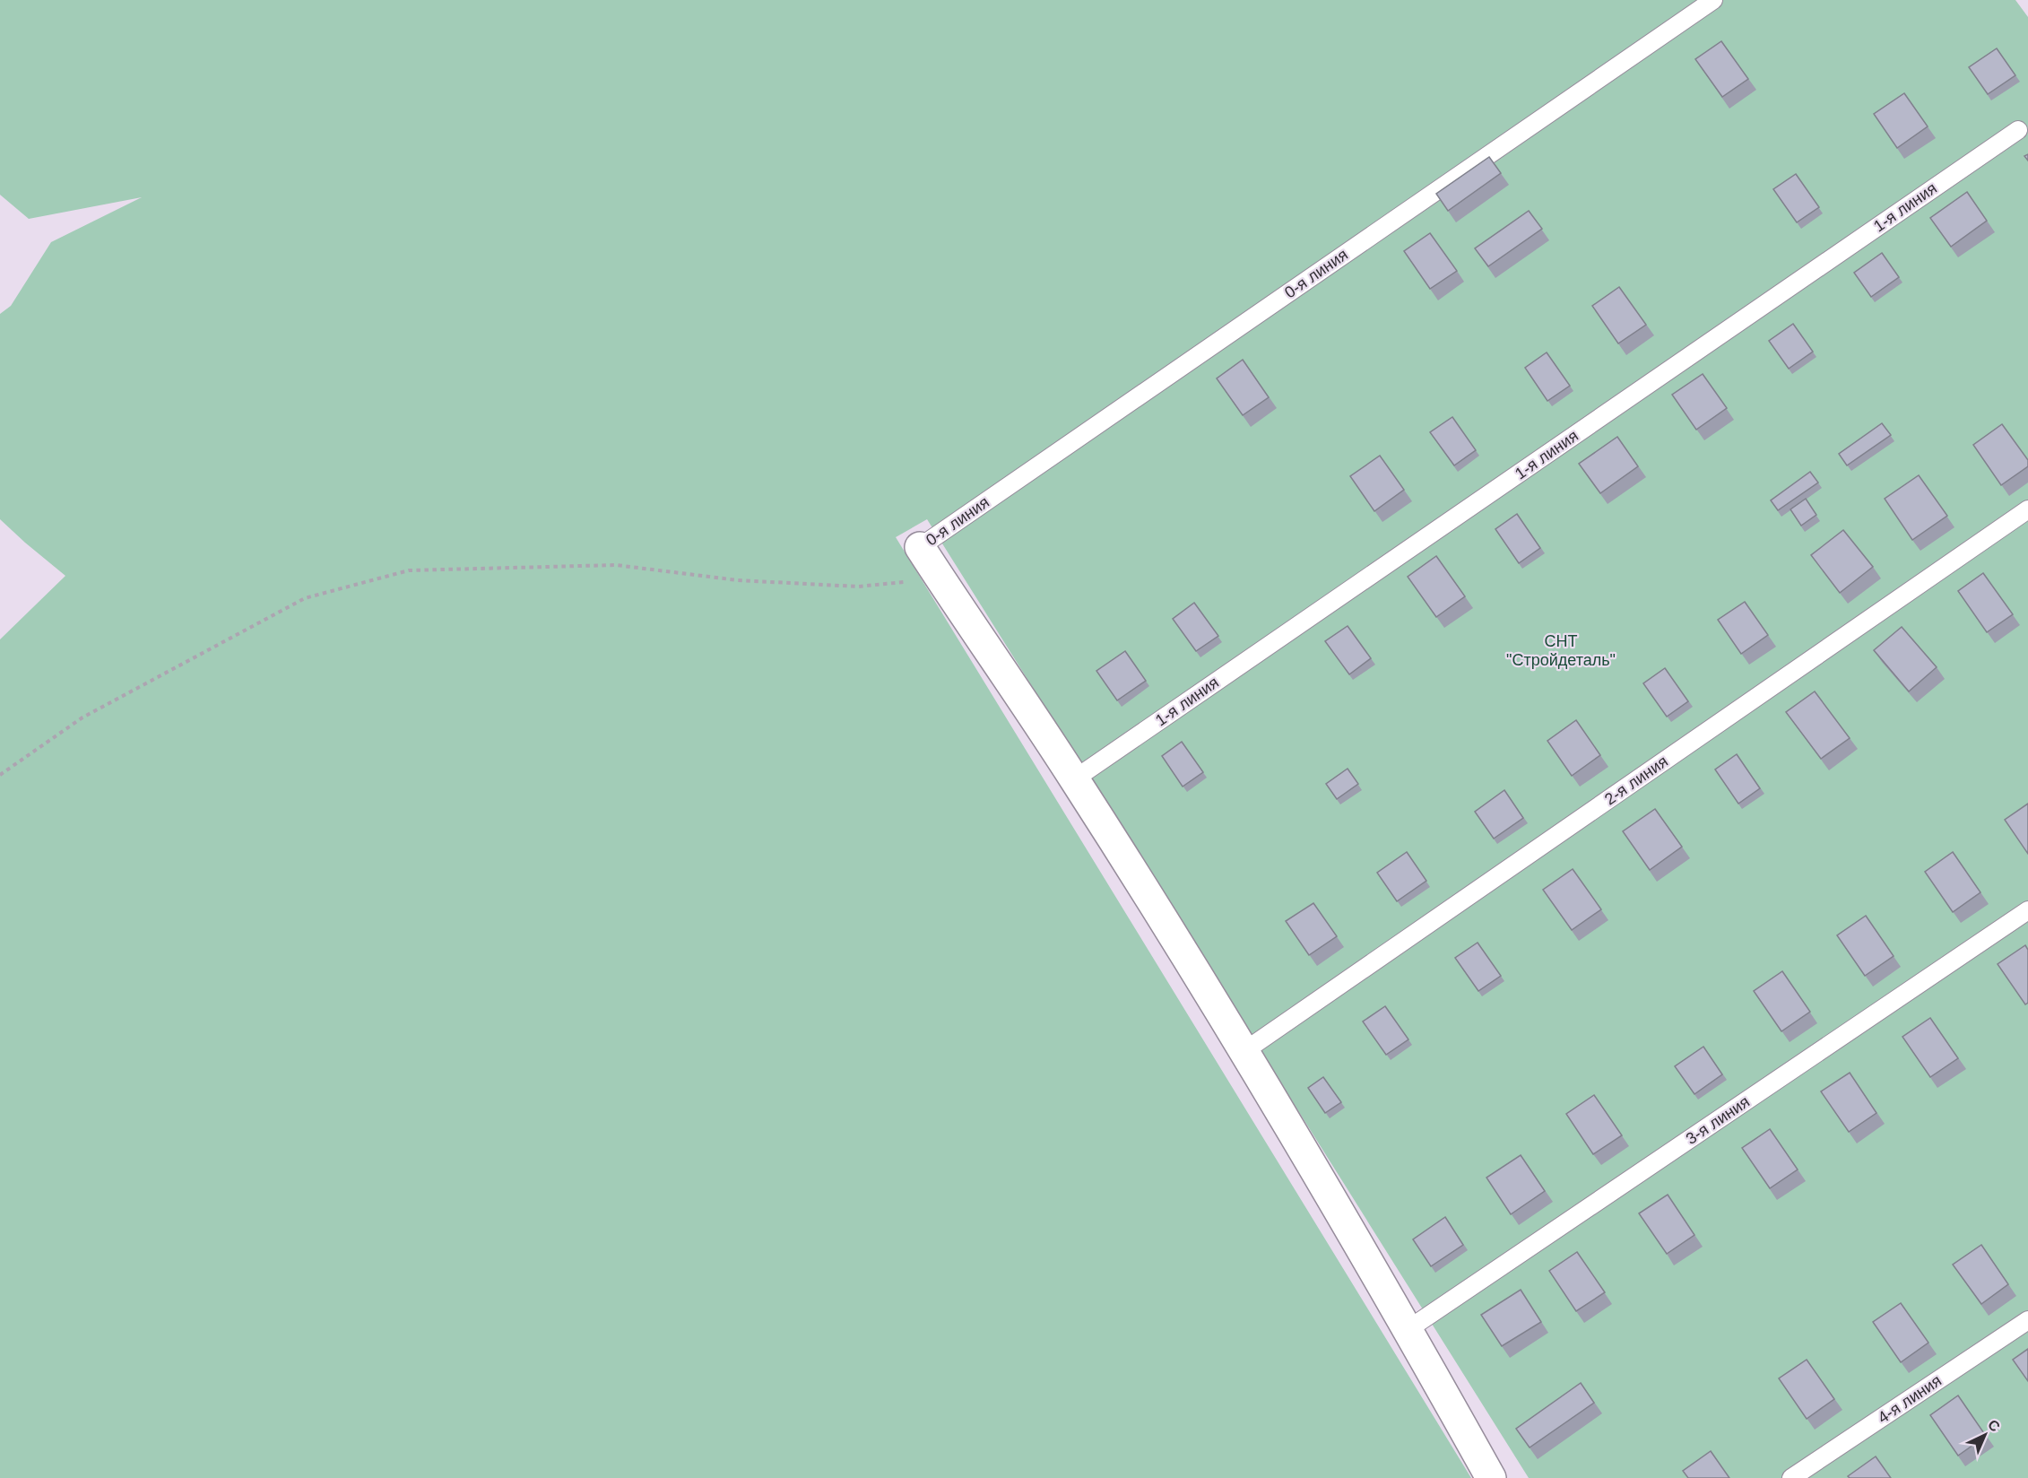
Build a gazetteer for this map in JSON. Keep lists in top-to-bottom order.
{
  "streets": {
    "lane": [
      "1-я линия",
      "0-я линия",
      "2-я линия",
      "3-я линия",
      "4-я линия"
    ]
  },
  "parks": ["СНТ \"Стройдеталь\""],
  "north": "top right"
}
